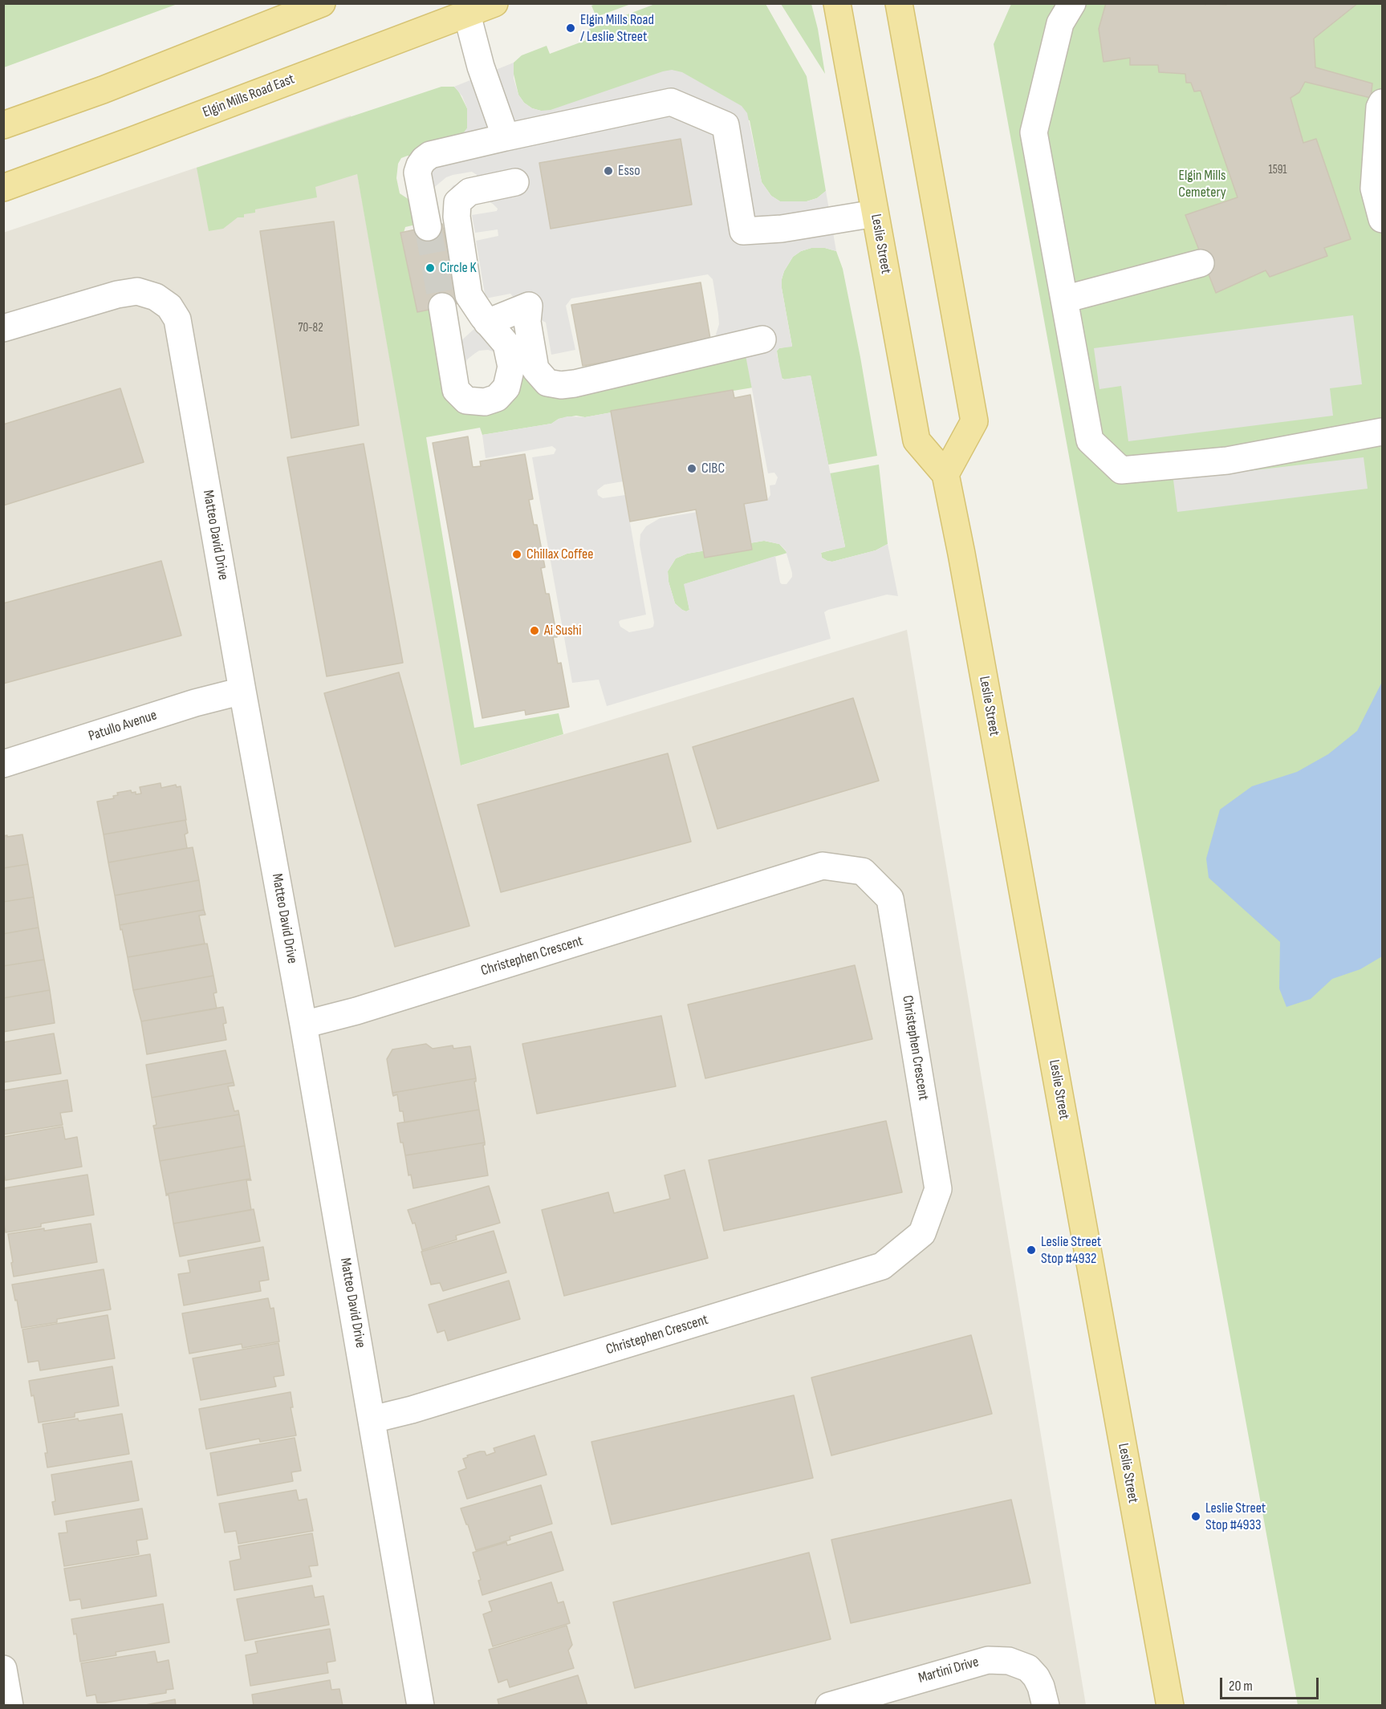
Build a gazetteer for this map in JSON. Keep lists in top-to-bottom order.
{
  "streets": {
    "main road": ["Elgin Mills Road East", "Leslie Street"],
    "street": [
      "Matteo David Drive",
      "Patullo Avenue",
      "Christephen Crescent",
      "Martini Drive"
    ]
  },
  "crossings": [
    ["Matteo David Drive", "Patullo Avenue"],
    ["Matteo David Drive", "Christephen Crescent"]
  ],
  "parks": ["Elgin Mills Cemetery"],
  "places": [
    "Elgin Mills Road / Leslie Street",
    "Esso",
    "Circle K",
    "CIBC",
    "Chillax Coffee",
    "Ai Sushi",
    "Leslie Street Stop #4932",
    "Leslie Street Stop #4933"
  ],
  "house_numbers": ["1591", "70-82"],
  "scale_bar": "20 m"
}
